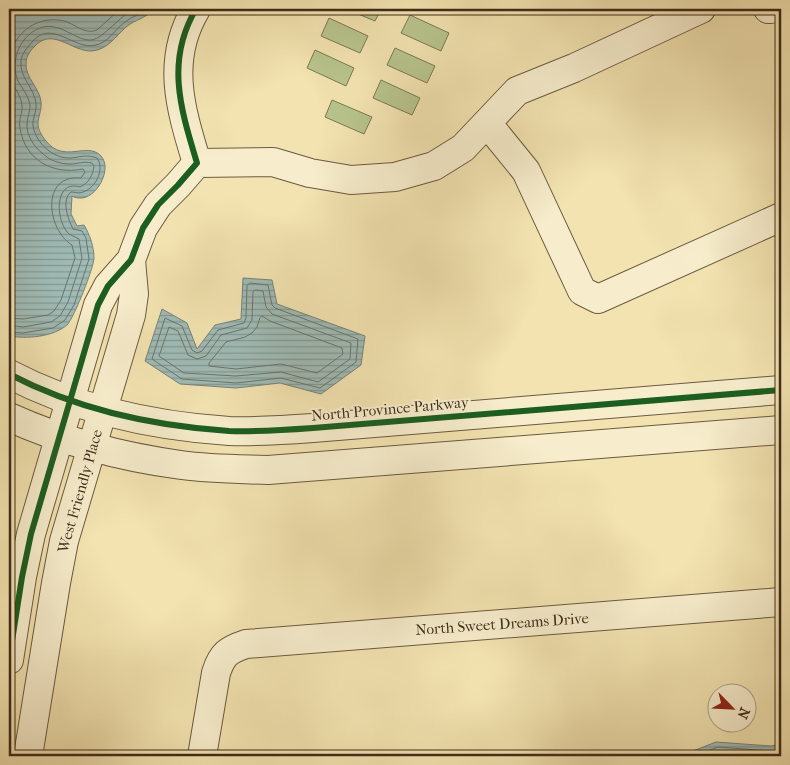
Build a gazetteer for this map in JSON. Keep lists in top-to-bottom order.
{
  "streets": {
    "street": ["North Province Parkway", "West Friendly Place", "North Sweet Dreams Drive"]
  },
  "crossings": [
    ["North Province Parkway", "West Friendly Place"]
  ],
  "north": "bottom right"
}
